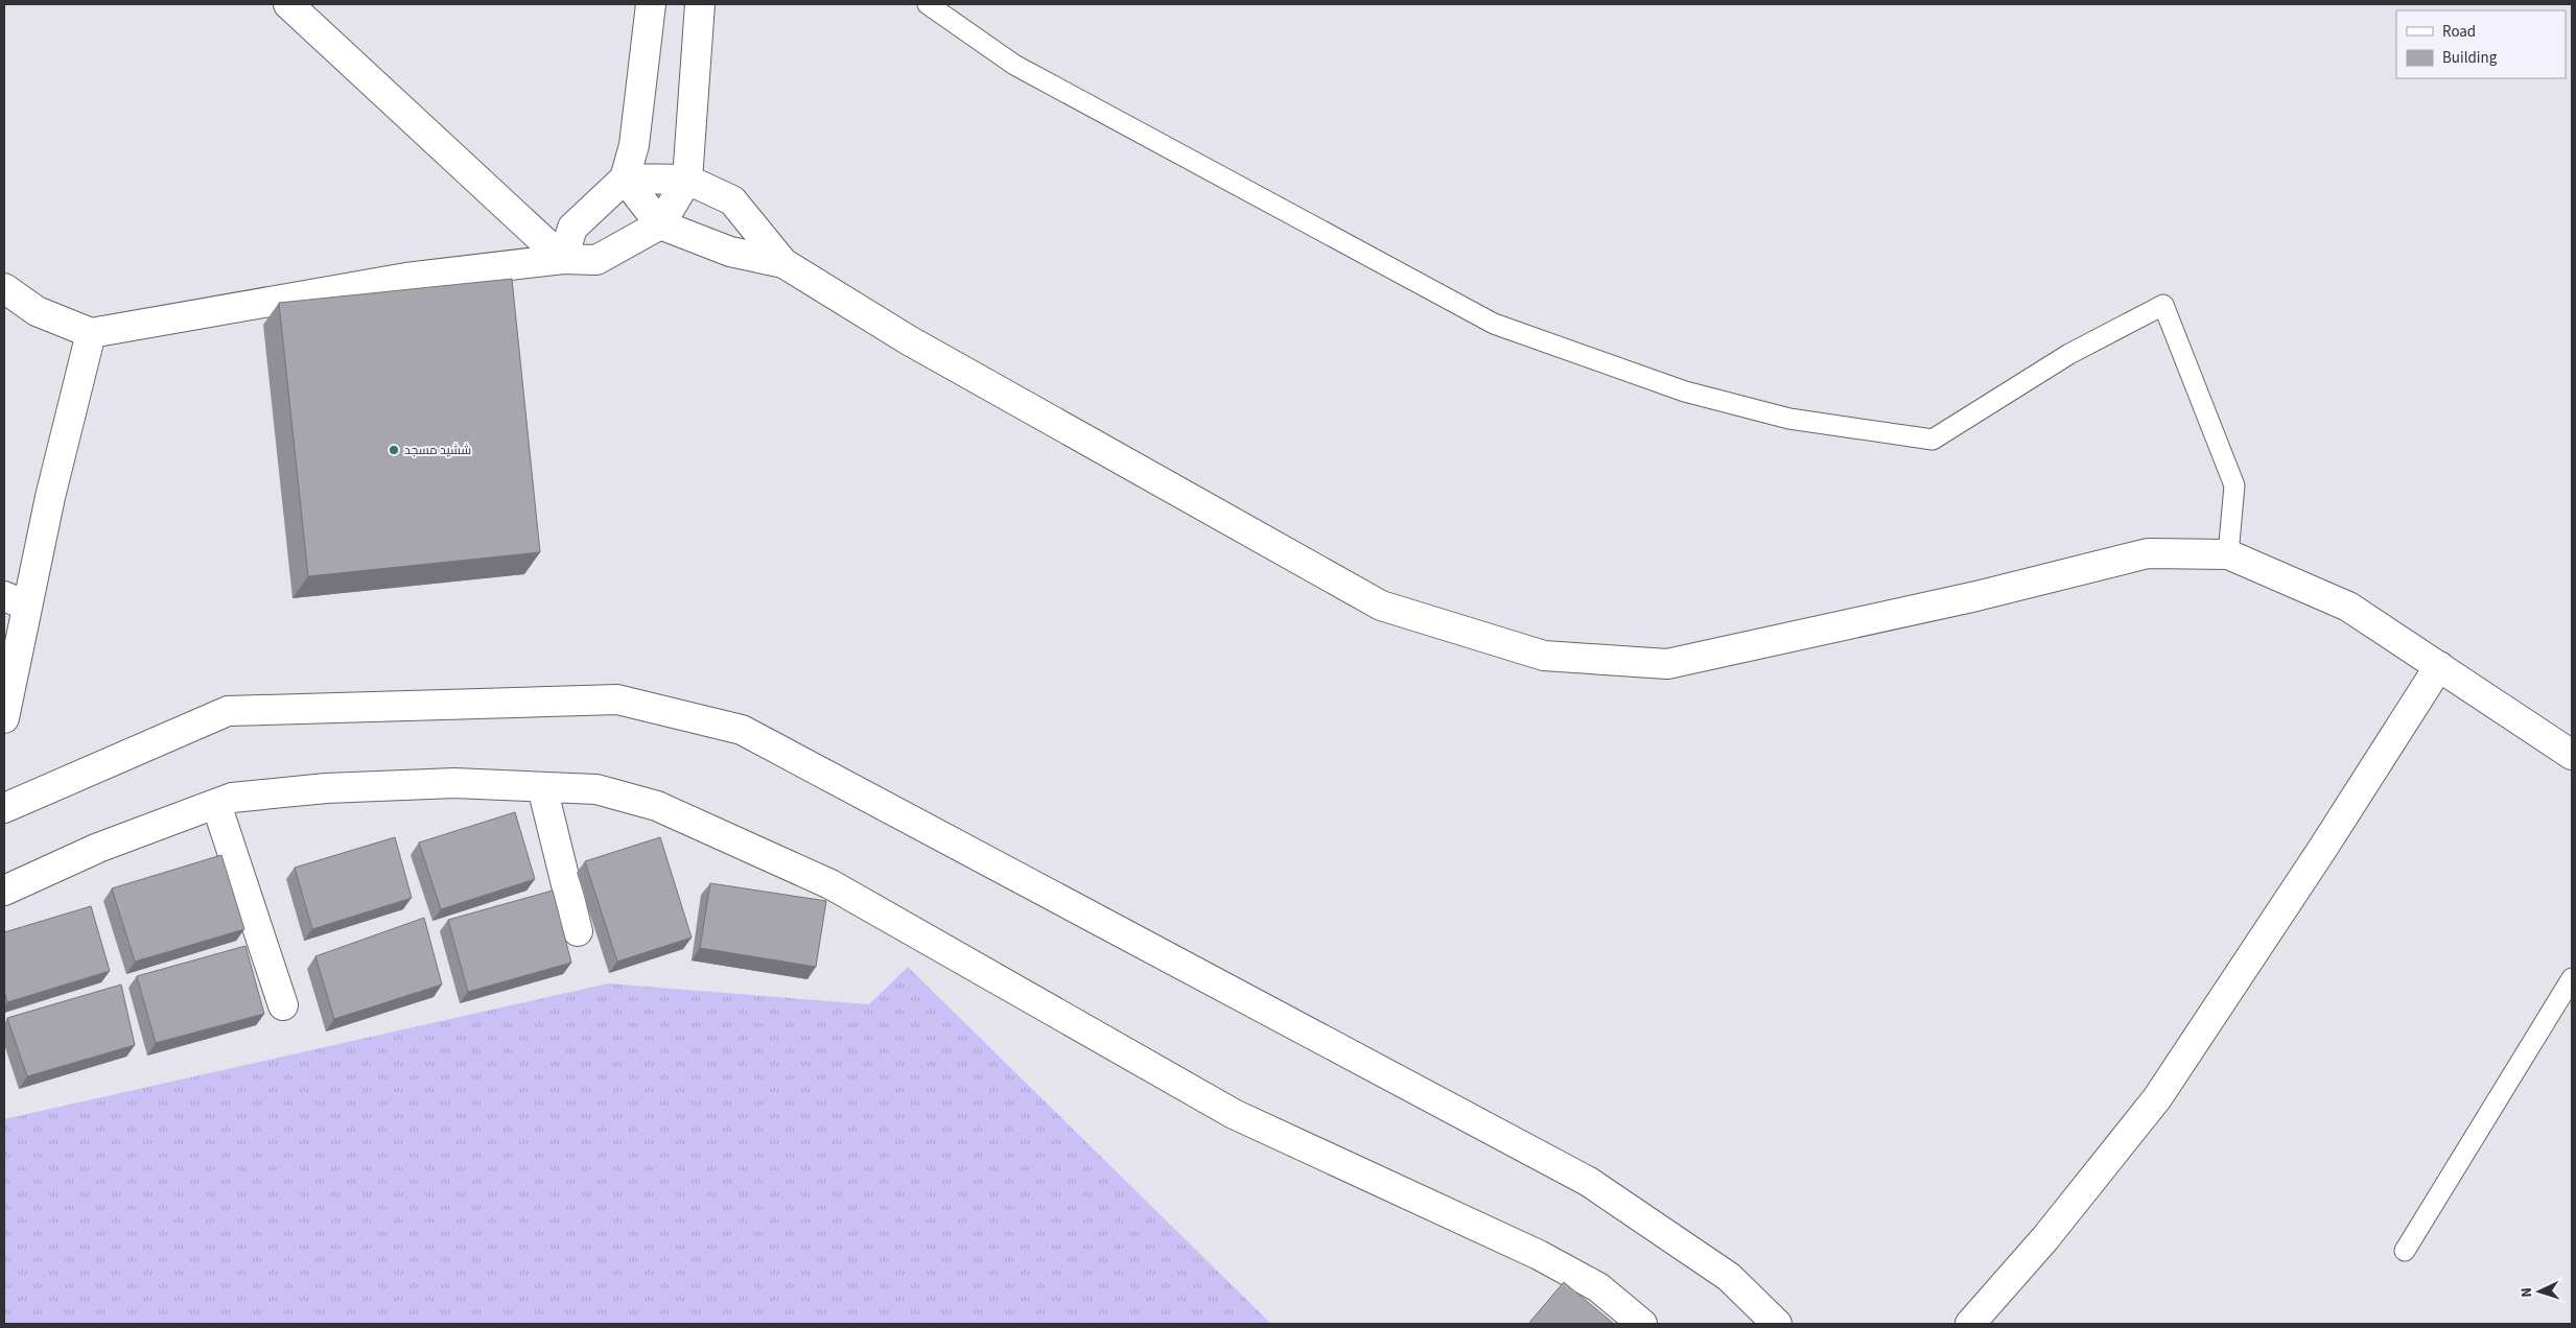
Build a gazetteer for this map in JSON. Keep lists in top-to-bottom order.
{
  "places": ["ششید مسجد"],
  "legend": ["Road", "Building"],
  "north": "left"
}
